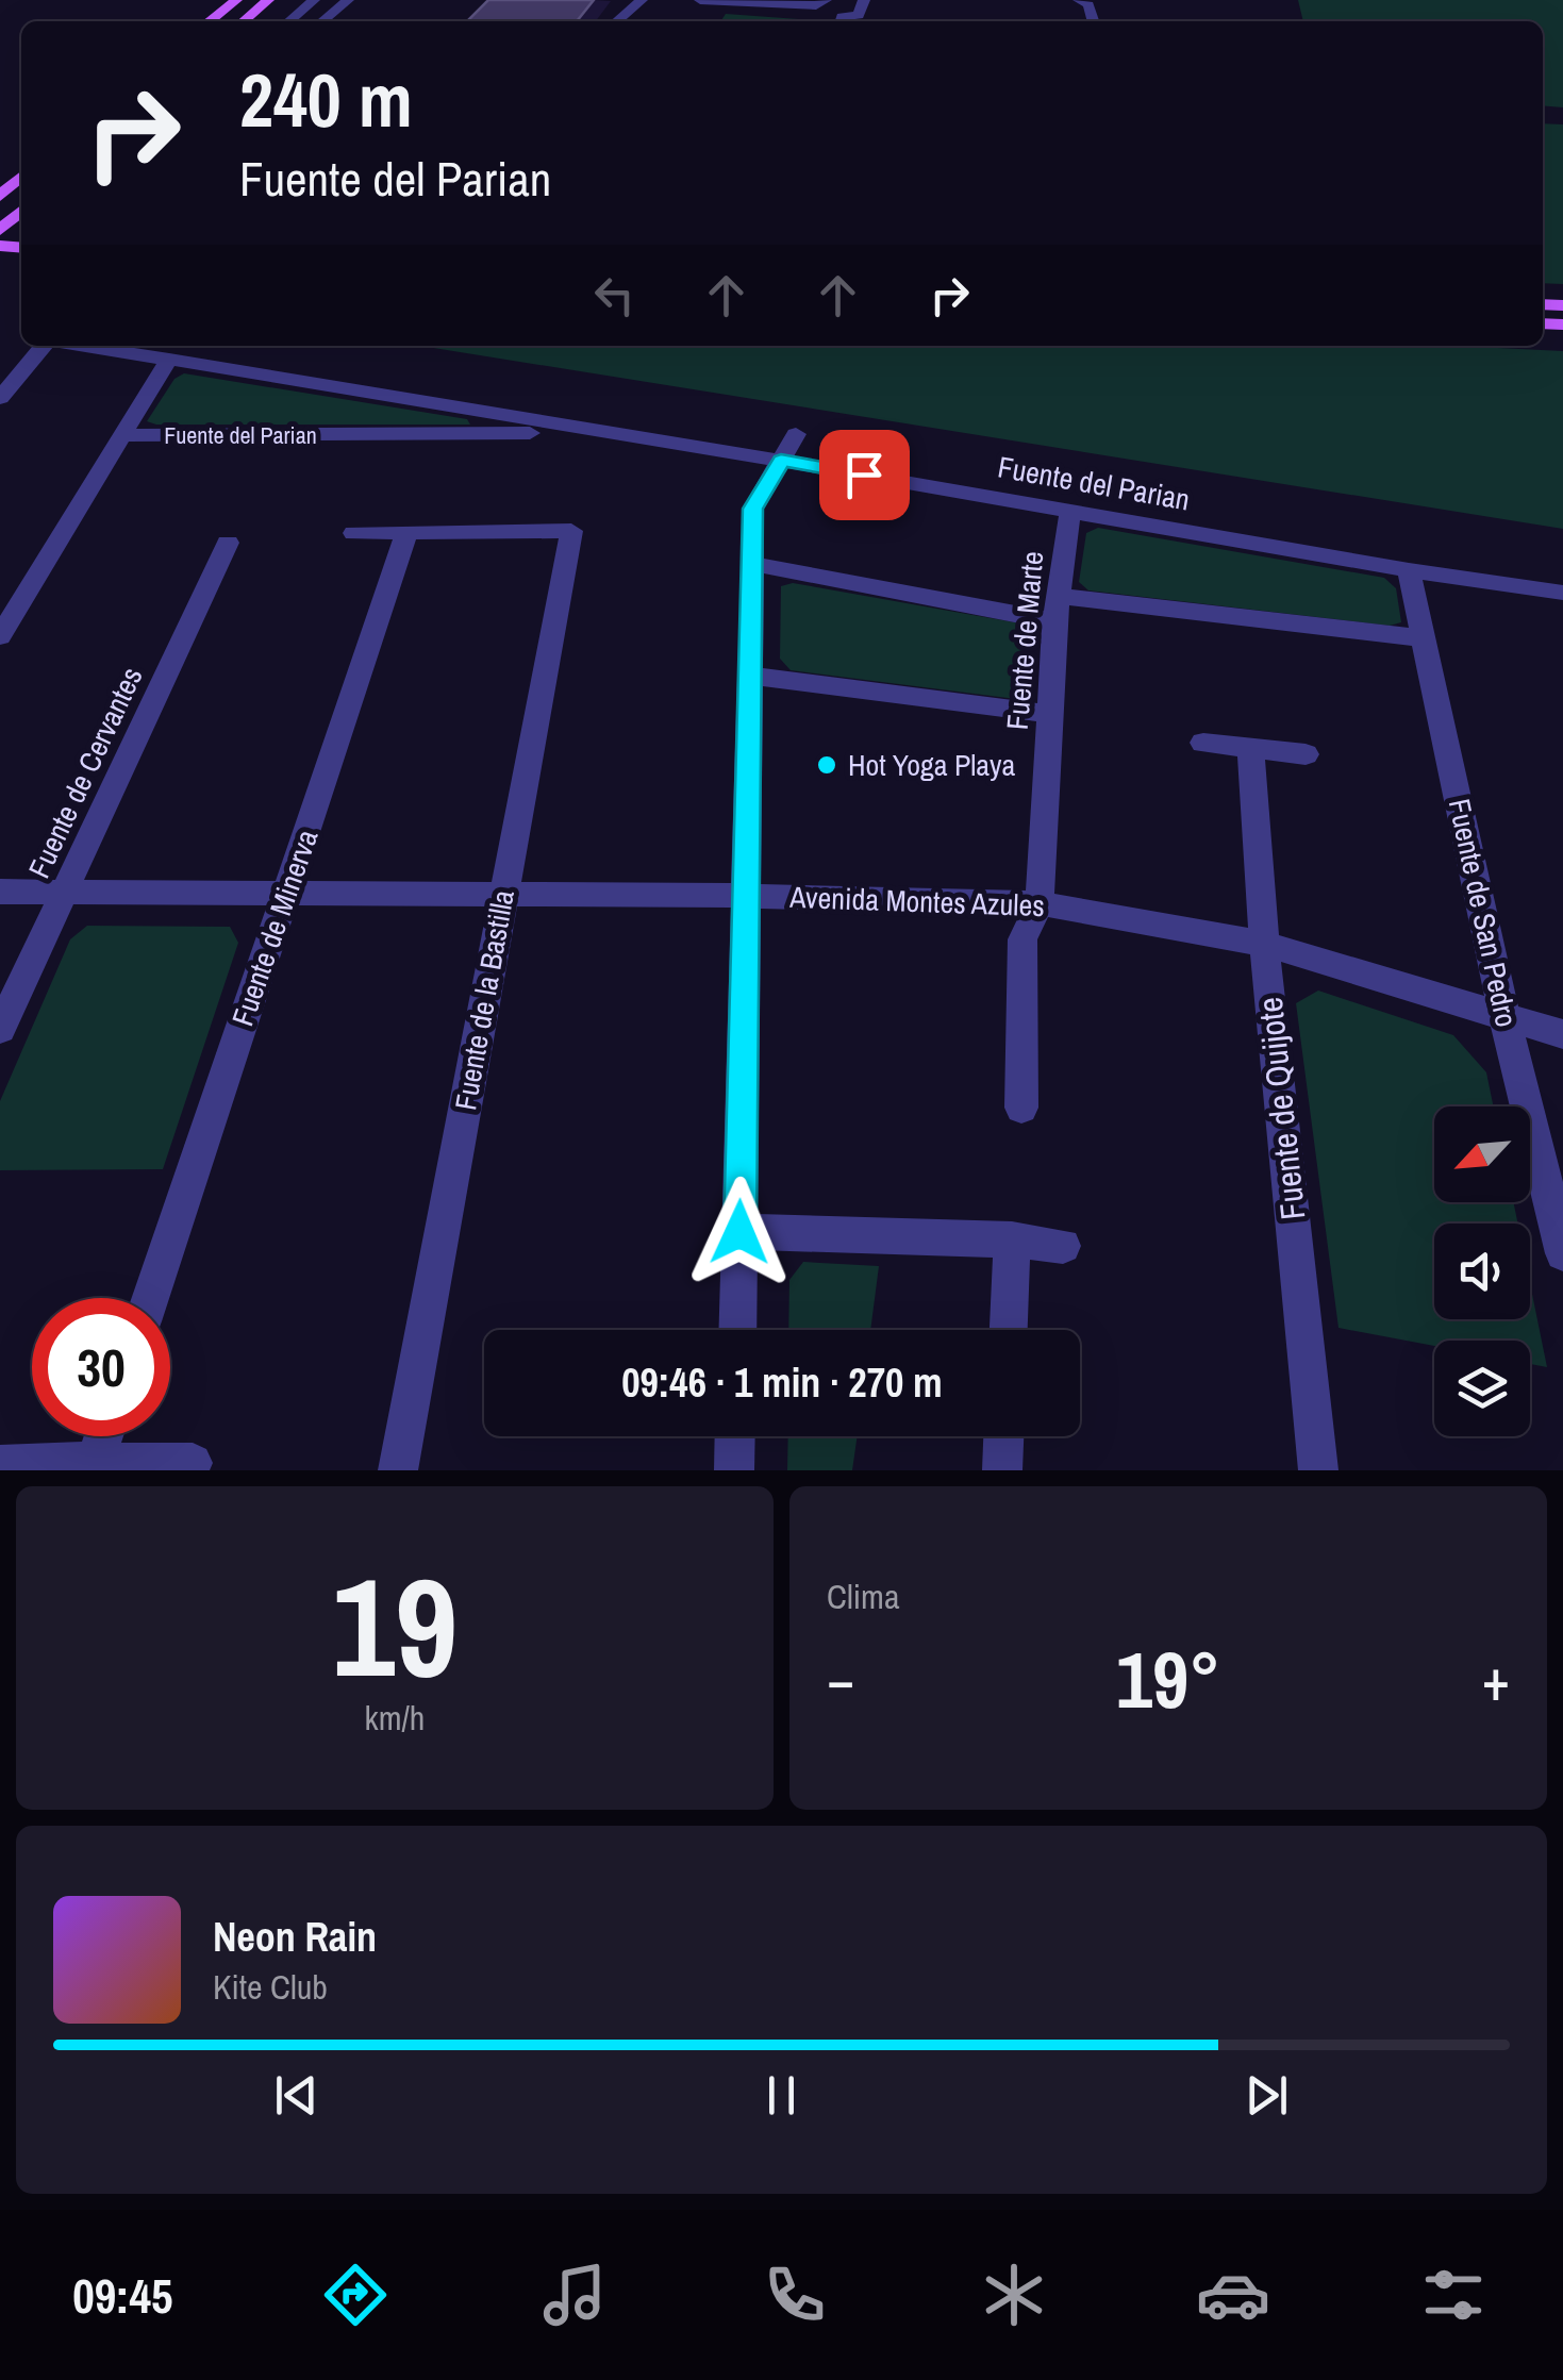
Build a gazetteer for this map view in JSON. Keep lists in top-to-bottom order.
{
  "streets": {
    "street": [
      "Fuente del Parian",
      "Fuente de Marte",
      "Fuente de Cervantes",
      "Avenida Montes Azules",
      "Fuente de San Pedro",
      "Fuente de Minerva",
      "Fuente de la Bastilla",
      "Fuente de Quijote"
    ]
  },
  "crossings": [
    ["Fuente del Parian", "Fuente de Marte"],
    ["Fuente del Parian", "Fuente de San Pedro"],
    ["Fuente de Marte", "Avenida Montes Azules"],
    ["Fuente de Cervantes", "Avenida Montes Azules"],
    ["Avenida Montes Azules", "Fuente de San Pedro"],
    ["Avenida Montes Azules", "Fuente de Minerva"],
    ["Avenida Montes Azules", "Fuente de la Bastilla"],
    ["Avenida Montes Azules", "Fuente de Quijote"],
    ["Fuente de Minerva", "Fuente de la Bastilla"]
  ],
  "places": ["Hot Yoga Playa"],
  "north": "bottom left",
  "page": {
    "turn": ["240 m", "Fuente del Parian"],
    "limit": "30",
    "trip": "09:46 · 1 min · 270 m",
    "tile": [
      ["19", "km/h"],
      "Clima"
    ],
    "heat": ["−", "19°", "+"],
    "song": ["Neon Rain", "Kite Club"],
    "tabs": "09:45"
  }
}
